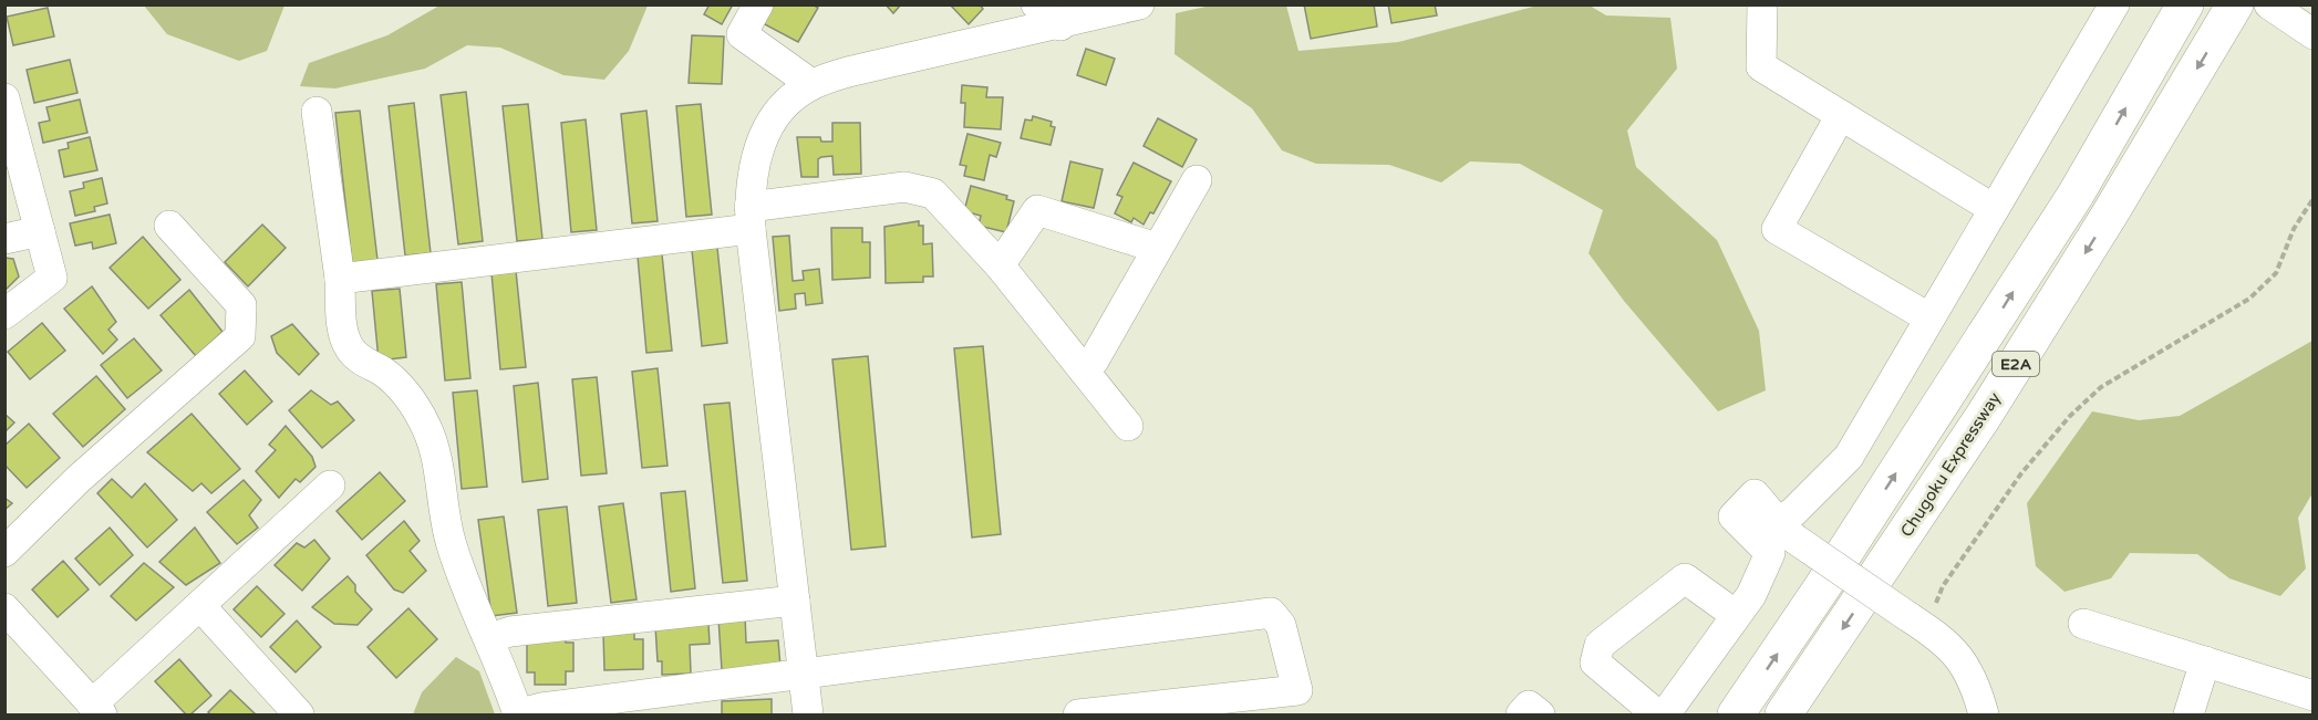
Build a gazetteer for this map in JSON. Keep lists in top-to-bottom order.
{
  "streets": {
    "highway": ["E2A", "Chugoku Expressway"]
  }
}
